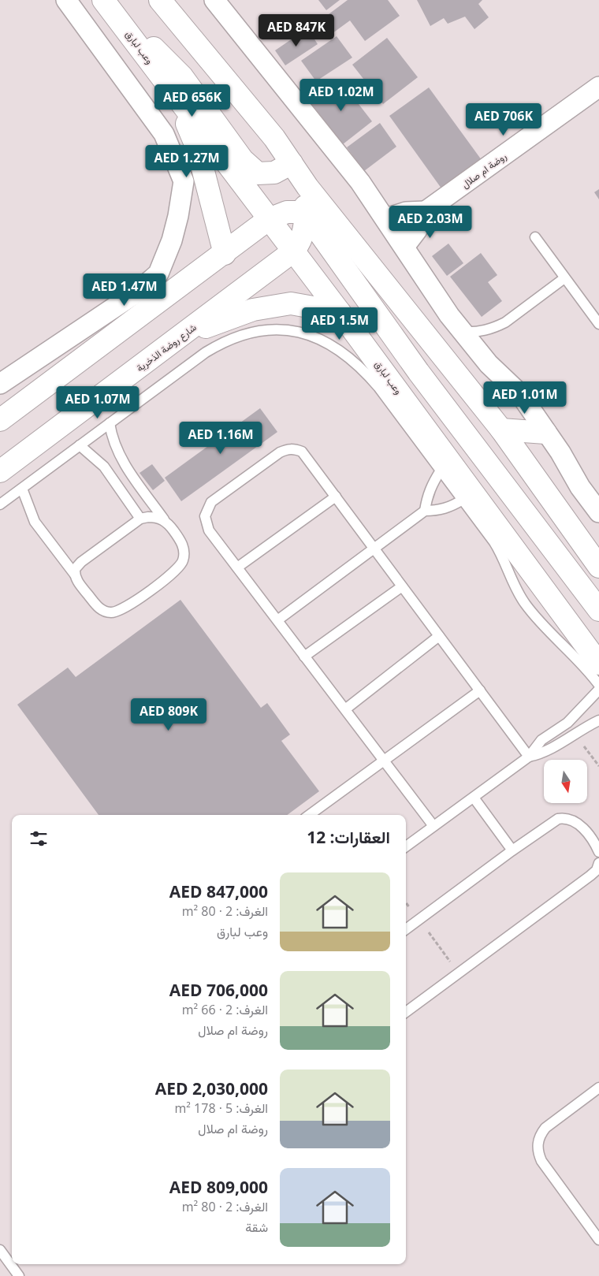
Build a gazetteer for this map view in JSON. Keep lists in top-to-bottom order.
{
  "streets": {
    "street": ["وعب لبارق", "روضة ام صلال", "شارع روضة الذخرية"]
  },
  "crossings": [
    ["وعب لبارق", "شارع روضة الذخرية"]
  ],
  "north": "bottom",
  "page": {
    "price": [
      "AED 847K",
      "AED 1.02M",
      "AED 656K",
      "AED 706K",
      "AED 1.27M",
      "AED 2.03M",
      "AED 1.47M",
      "AED 1.5M",
      "AED 1.01M",
      "AED 1.07M",
      "AED 1.16M",
      "AED 809K"
    ],
    "heading": "العقارات: 12",
    "list": [
      {
        "name": "AED 847,000",
        "note": "الغرف: 2 · 80 m² · وعب لبارق"
      },
      {
        "name": "AED 706,000",
        "note": "الغرف: 2 · 66 m² · روضة ام صلال"
      },
      {
        "name": "AED 2,030,000",
        "note": "الغرف: 5 · 178 m² · روضة ام صلال"
      },
      {
        "name": "AED 809,000",
        "note": "الغرف: 2 · 80 m² · شقة"
      }
    ]
  }
}
